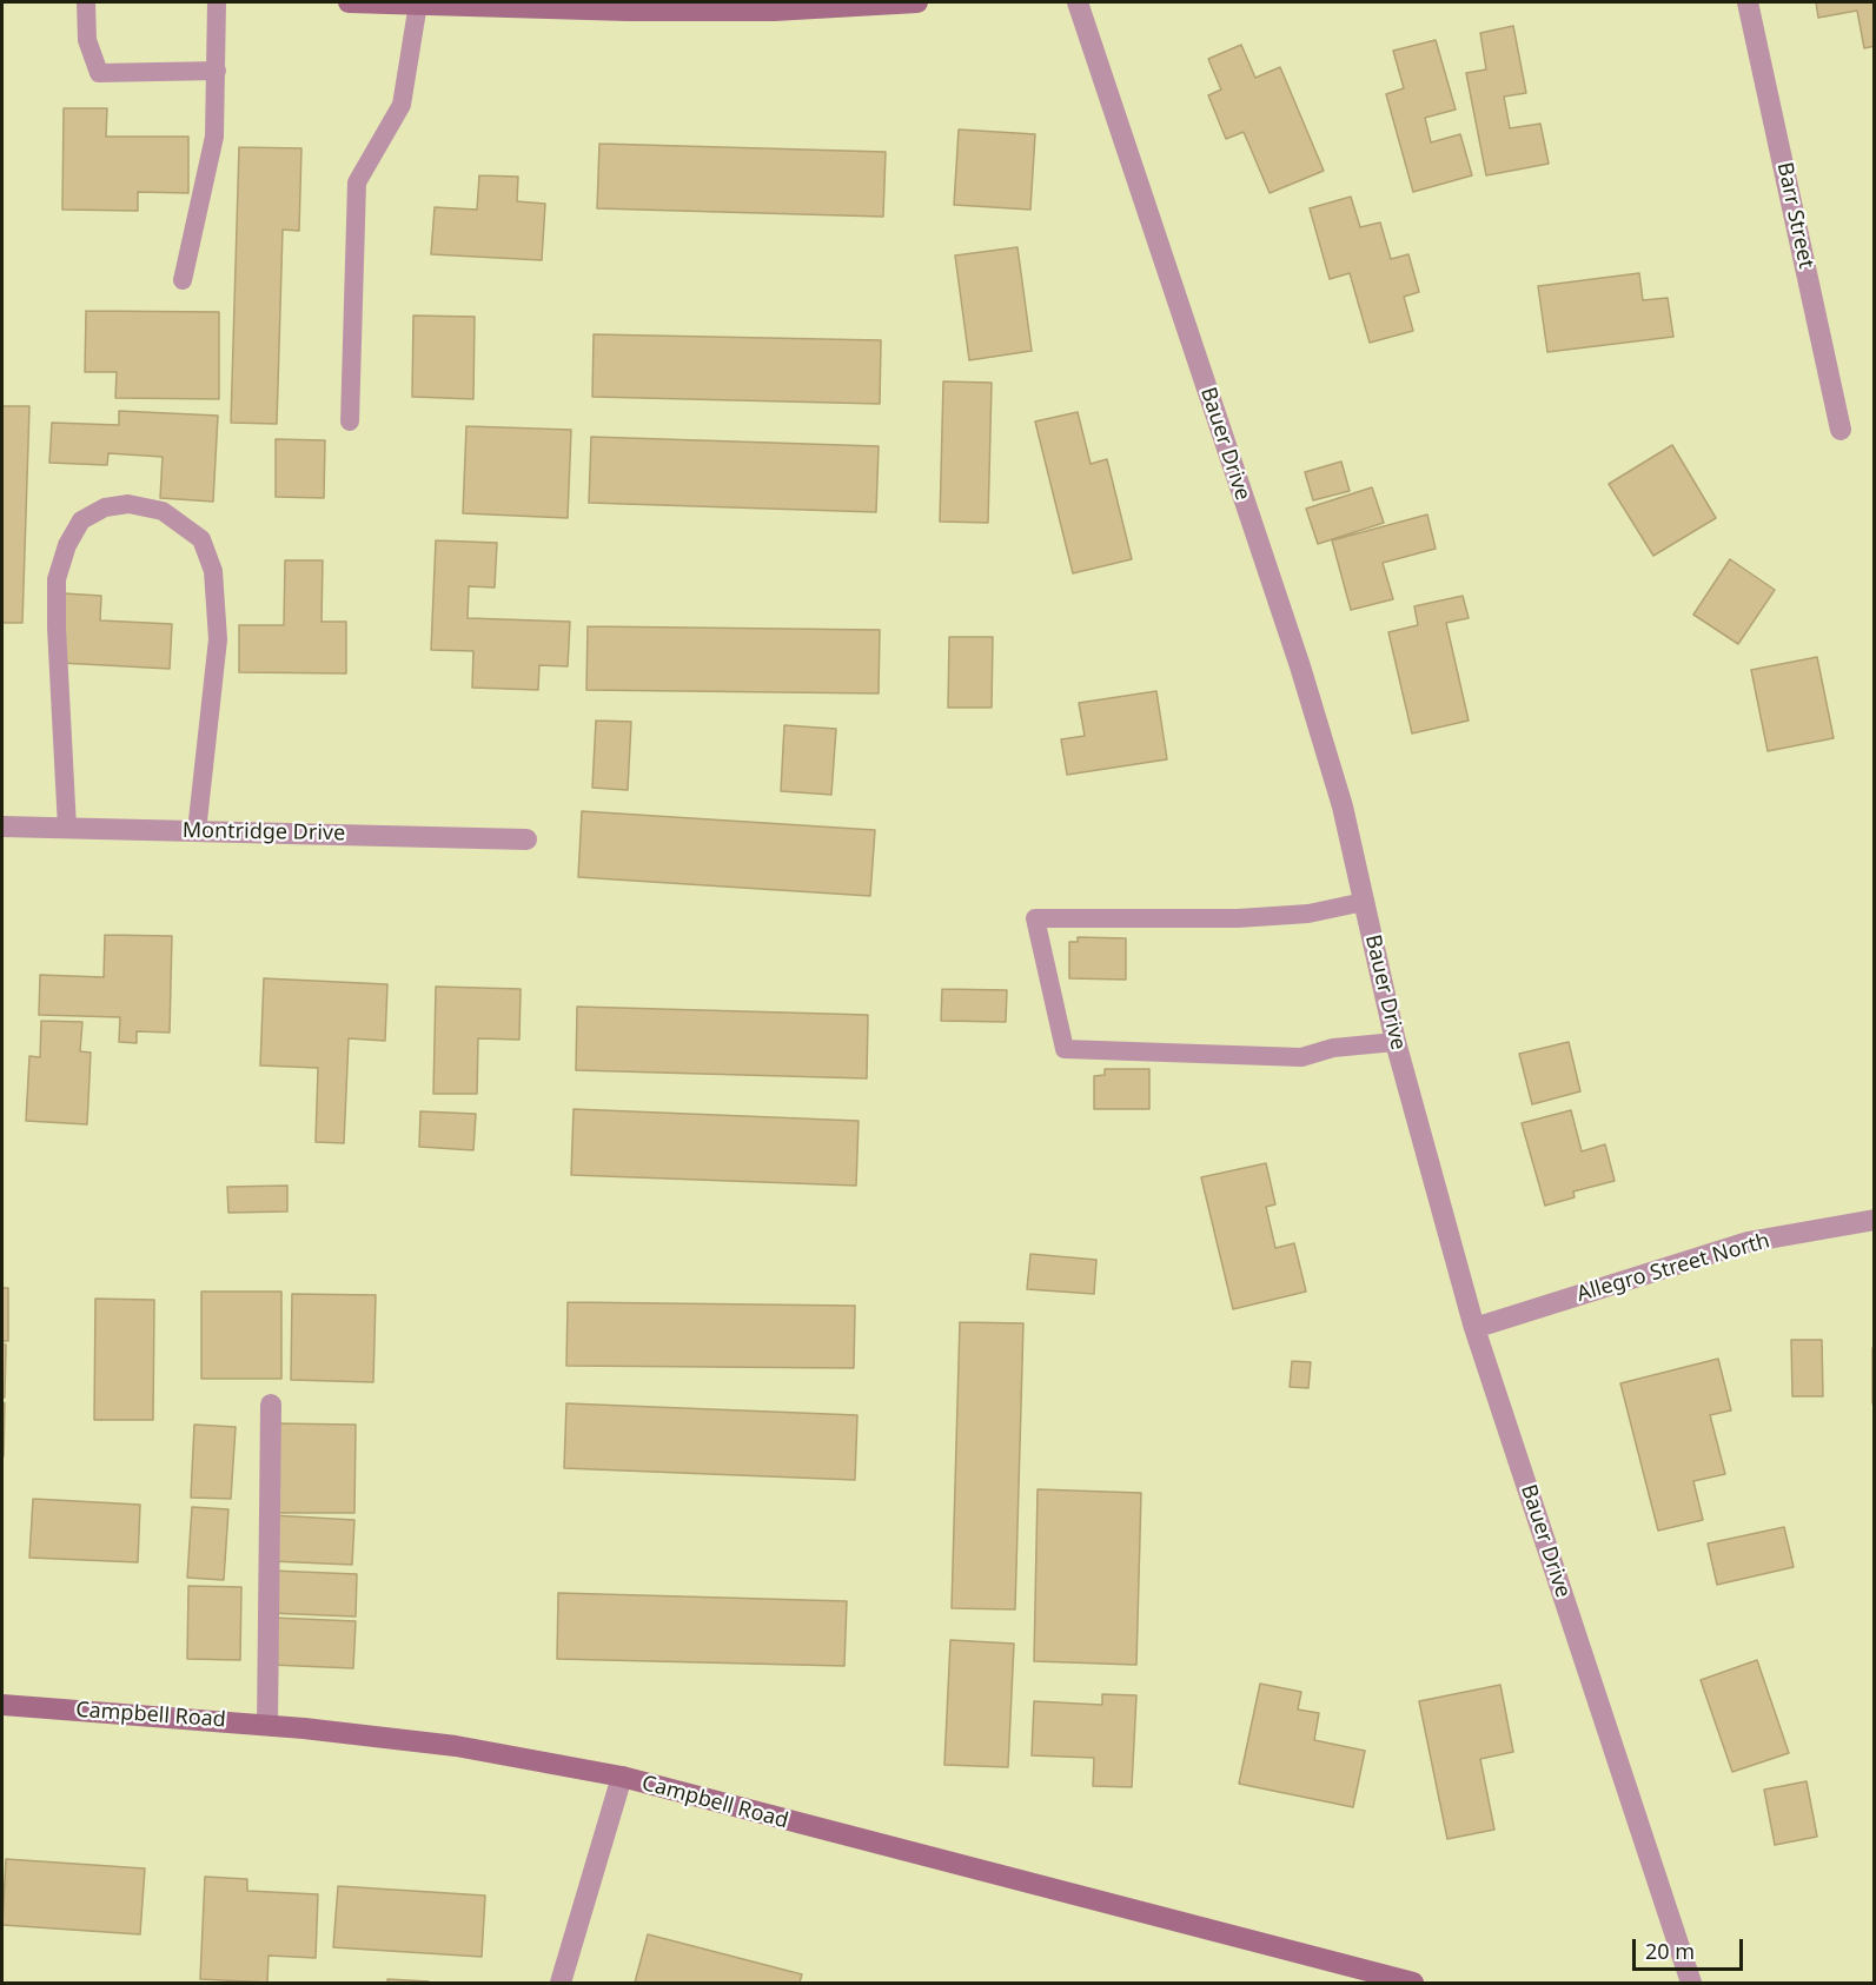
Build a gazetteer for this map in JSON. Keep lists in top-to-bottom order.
{
  "streets": {
    "street": [
      "Barr Street",
      "Bauer Drive",
      "Montridge Drive",
      "Allegro Street North",
      "Campbell Road"
    ]
  },
  "crossings": [
    ["Bauer Drive", "Allegro Street North"]
  ],
  "scale_bar": "20 m"
}
